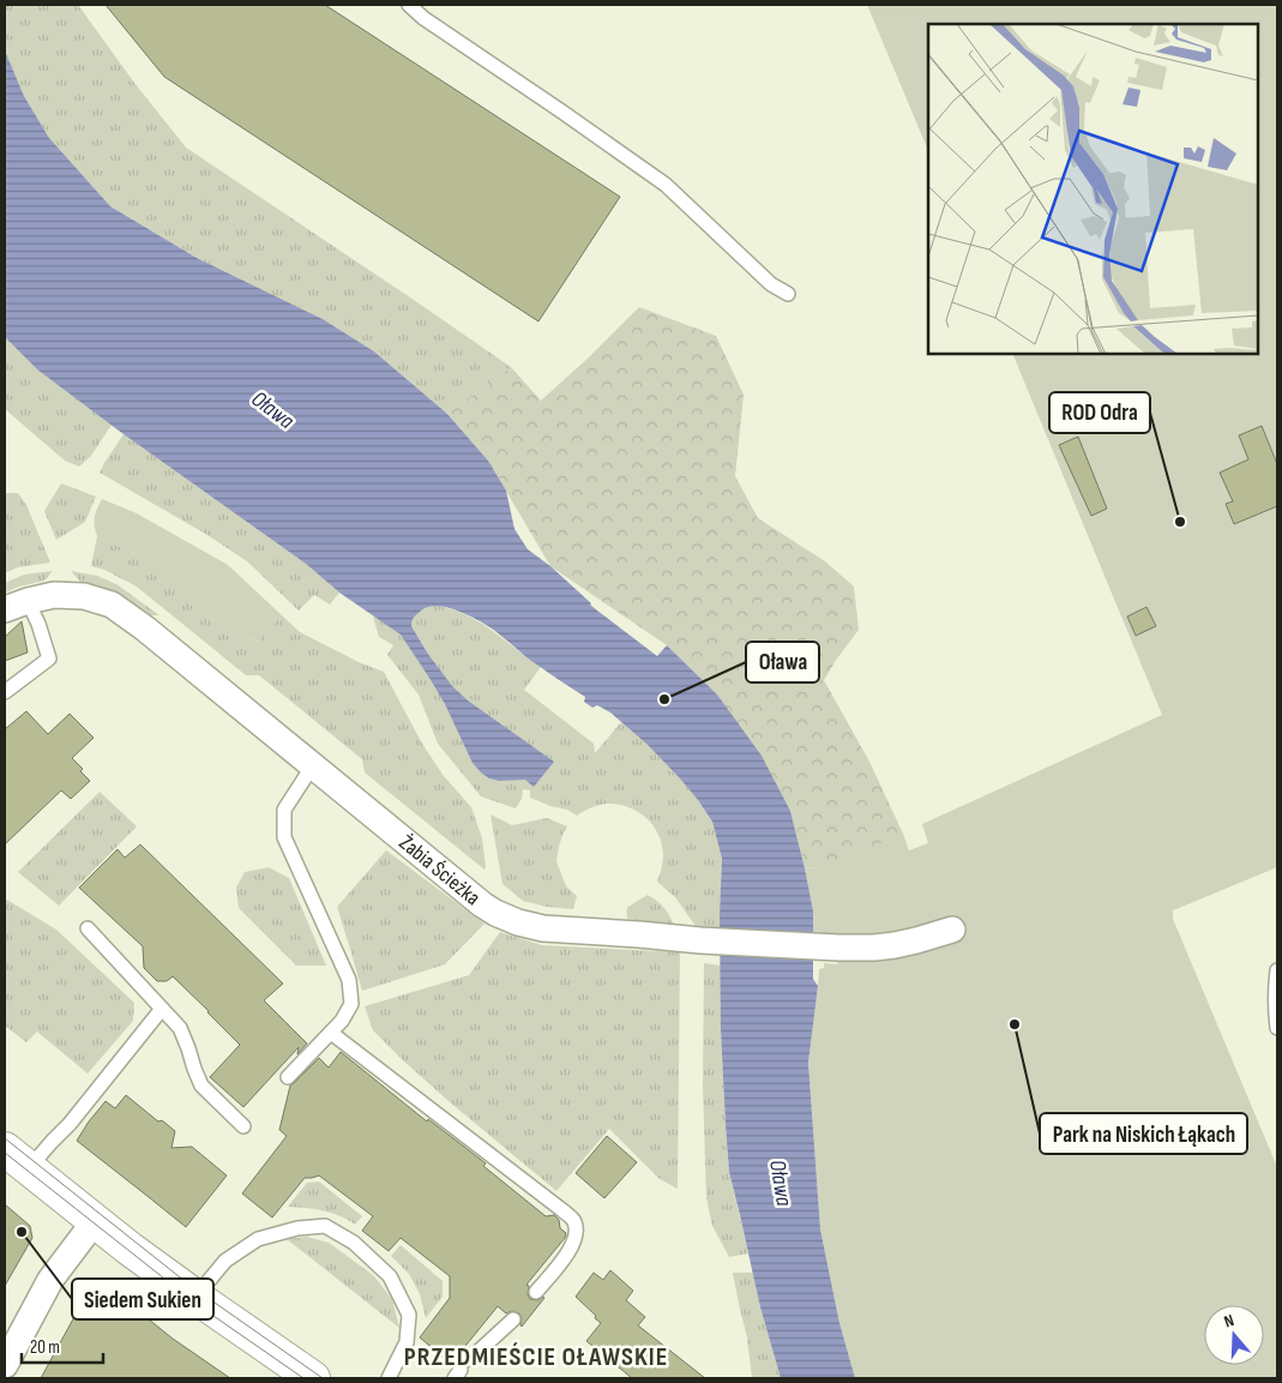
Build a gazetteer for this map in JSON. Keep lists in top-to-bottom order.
{
  "streets": {
    "street": ["Żabia Ścieżka"]
  },
  "districts": ["PRZEDMIEŚCIE OŁAWSKIE"],
  "water": ["Oława"],
  "places": [
    "ROD Odra",
    "Oława",
    "Park na Niskich Łąkach",
    "Siedem Sukien"
  ],
  "scale_bar": "20 m",
  "north": "top"
}
